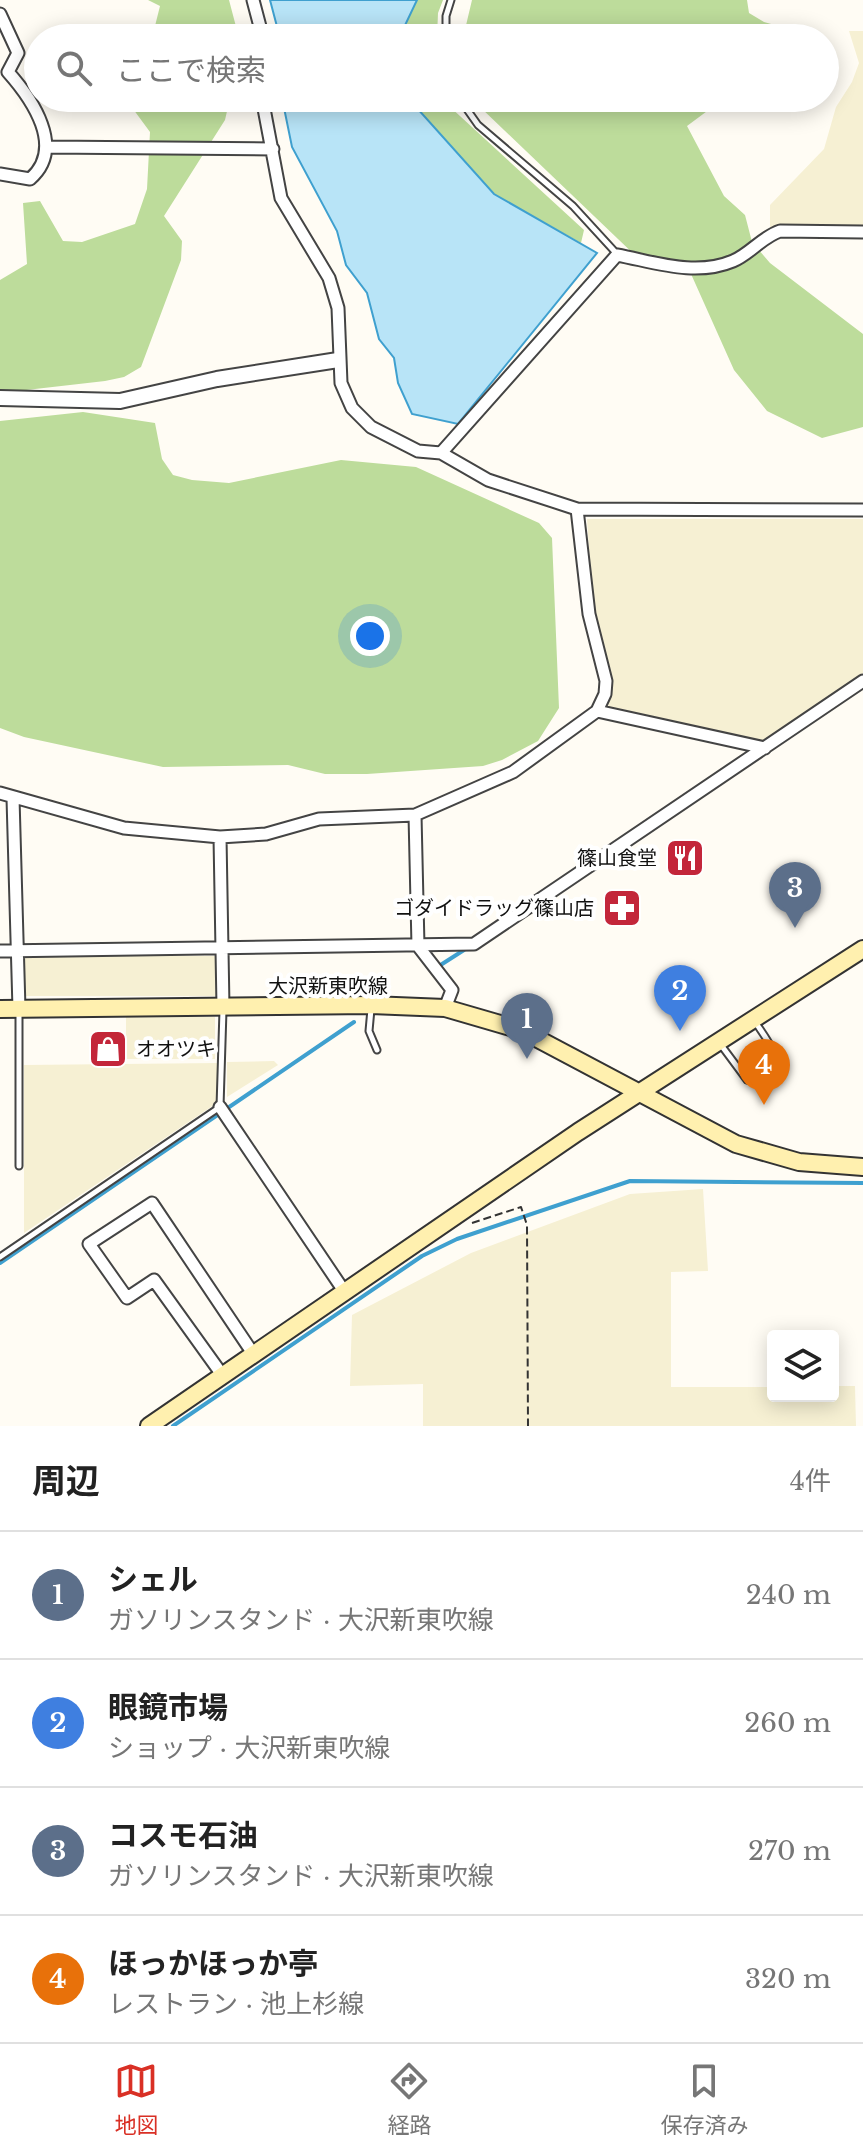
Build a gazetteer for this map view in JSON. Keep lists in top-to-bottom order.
{
  "streets": {
    "main road": ["大沢新東吹線"]
  },
  "places": {
    "restaurant": ["篠山食堂"],
    "pharmacy": ["ゴダイドラッグ篠山店"],
    "shop": ["オオツキ"]
  },
  "page": {
    "search": "ここで検索",
    "pins": [
      "3",
      "2",
      "1",
      "4"
    ],
    "heading": ["周辺", "4件"],
    "list": [
      {
        "mark": "1",
        "name": "シェル",
        "note": "ガソリンスタンド · 大沢新東吹線",
        "value": "240 m"
      },
      {
        "mark": "2",
        "name": "眼鏡市場",
        "note": "ショップ · 大沢新東吹線",
        "value": "260 m"
      },
      {
        "mark": "3",
        "name": "コスモ石油",
        "note": "ガソリンスタンド · 大沢新東吹線",
        "value": "270 m"
      },
      {
        "mark": "4",
        "name": "ほっかほっか亭",
        "note": "レストラン · 池上杉線",
        "value": "320 m"
      }
    ],
    "nav": ["地図", "経路", "保存済み"]
  }
}
